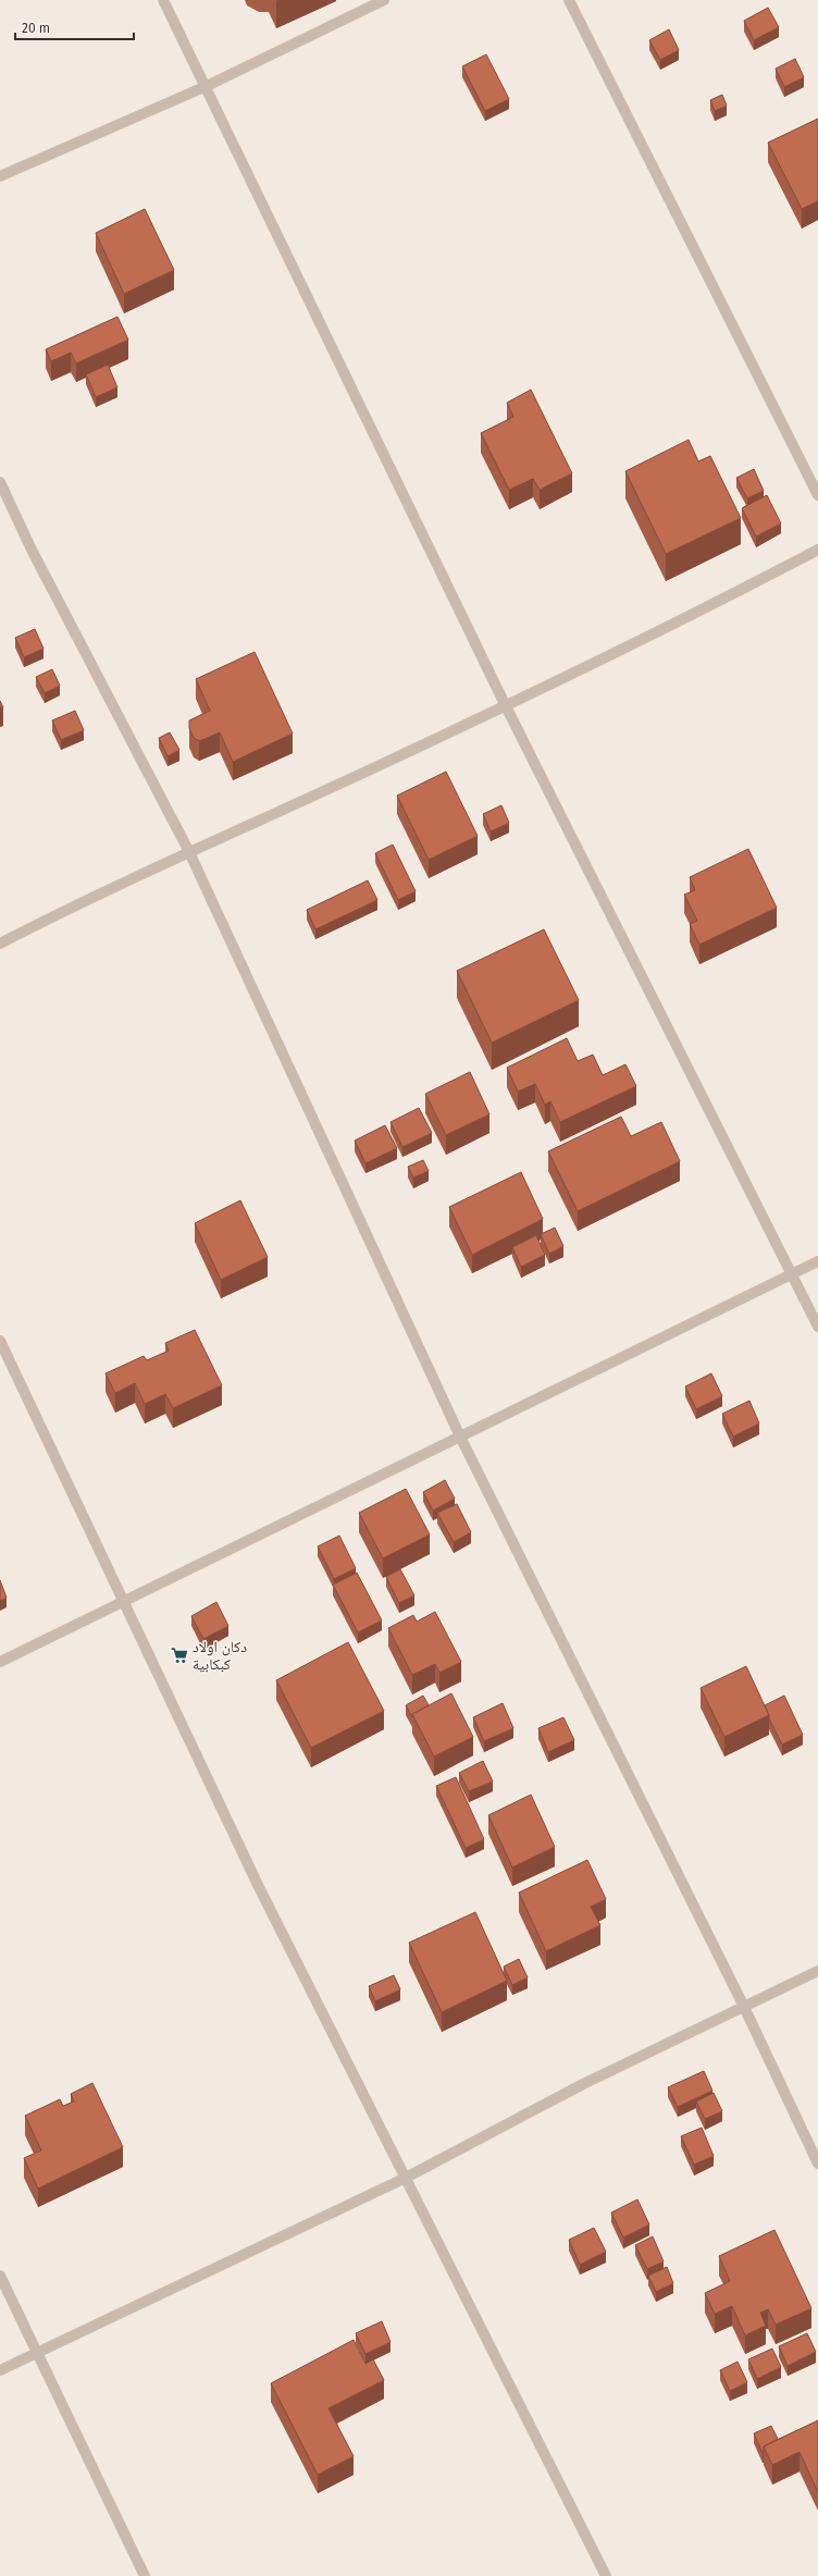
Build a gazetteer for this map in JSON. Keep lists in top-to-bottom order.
{
  "places": {
    "supermarket": ["دكان اولاد كبكابية"]
  },
  "scale_bar": "20 m"
}
